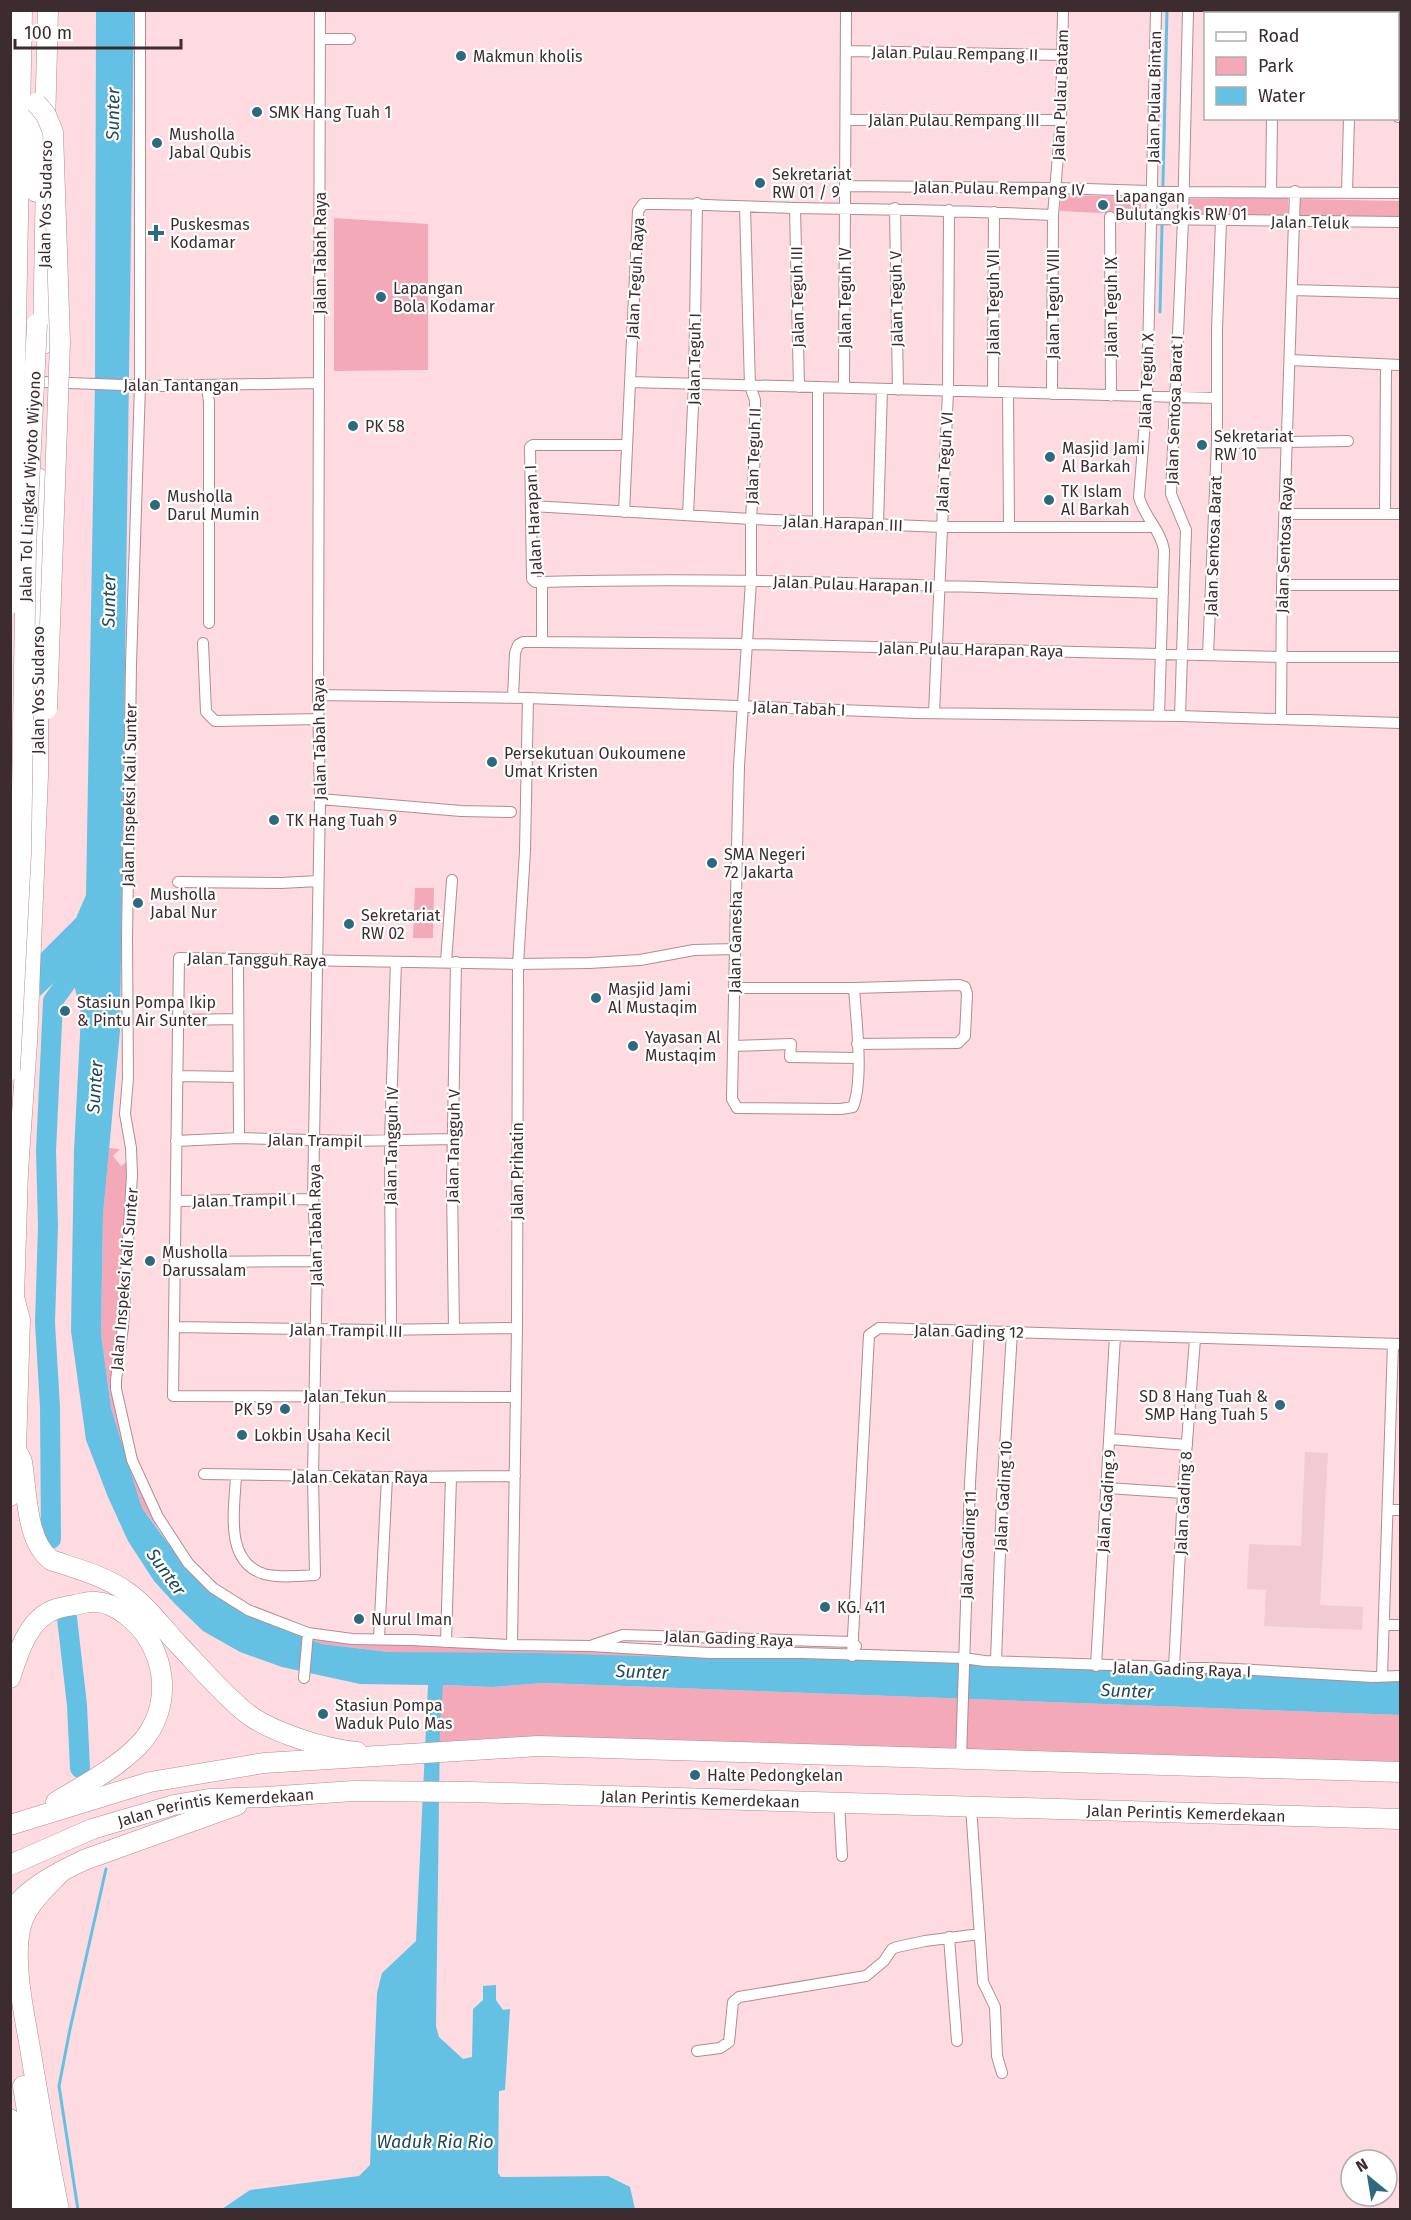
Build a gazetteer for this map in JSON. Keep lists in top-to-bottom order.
{
  "streets": {
    "highway": ["Jalan Yos Sudarso", "Jalan Tol Lingkar Wiyoto Wiyono", "Jalan Perintis Kemerdekaan"],
    "street": [
      "Jalan Pulau Rempang II",
      "Jalan Pulau Batam",
      "Jalan Pulau Bintan",
      "Jalan Pulau Rempang III",
      "Jalan Pulau Rempang IV",
      "Jalan Teluk",
      "Jalan Tabah Raya",
      "Jalan Teguh Raya",
      "Jalan Teguh III",
      "Jalan Teguh IV",
      "Jalan Teguh V",
      "Jalan Teguh VII",
      "Jalan Teguh VIII",
      "Jalan Teguh IX",
      "Jalan Teguh I",
      "Jalan Teguh X",
      "Jalan Tantangan",
      "Jalan Sentosa Barat I",
      "Jalan Teguh II",
      "Jalan Teguh VI",
      "Jalan Harapan I",
      "Jalan Harapan III",
      "Jalan Sentosa Raya",
      "Jalan Sentosa Barat",
      "Jalan Pulau Harapan II",
      "Jalan Pulau Harapan Raya",
      "Jalan Tabah I",
      "Jalan Inspeksi Kali Sunter",
      "Jalan Ganesha",
      "Jalan Tangguh Raya",
      "Jalan Trampil",
      "Jalan Tangguh IV",
      "Jalan Tangguh V",
      "Jalan Prihatin",
      "Jalan Trampil I",
      "Jalan Trampil III",
      "Jalan Gading 12",
      "Jalan Tekun",
      "Jalan Cekatan Raya",
      "Jalan Gading 10",
      "Jalan Gading 9",
      "Jalan Gading 8",
      "Jalan Gading 11",
      "Jalan Gading Raya",
      "Jalan Gading Raya I"
    ]
  },
  "crossings": [
    ["Jalan Pulau Rempang II", "Jalan Pulau Batam"],
    ["Jalan Pulau Rempang II", "Jalan Teguh IV"],
    ["Jalan Pulau Batam", "Jalan Pulau Rempang III"],
    ["Jalan Pulau Batam", "Jalan Pulau Rempang IV"],
    ["Jalan Pulau Batam", "Jalan Teguh Raya"],
    ["Jalan Pulau Batam", "Jalan Teguh VIII"],
    ["Jalan Pulau Bintan", "Jalan Pulau Rempang IV"],
    ["Jalan Pulau Bintan", "Jalan Teluk"],
    ["Jalan Pulau Bintan", "Jalan Teguh X"],
    ["Jalan Pulau Bintan", "Jalan Sentosa Barat I"],
    ["Jalan Pulau Rempang III", "Jalan Teguh IV"],
    ["Jalan Pulau Rempang IV", "Jalan Teguh IV"],
    ["Jalan Pulau Rempang IV", "Jalan Sentosa Raya"],
    ["Jalan Yos Sudarso", "Jalan Tantangan"],
    ["Jalan Teluk", "Jalan Teguh X"],
    ["Jalan Teluk", "Jalan Sentosa Barat I"],
    ["Jalan Teluk", "Jalan Sentosa Raya"],
    ["Jalan Teluk", "Jalan Sentosa Barat"],
    ["Jalan Tabah Raya", "Jalan Tantangan"],
    ["Jalan Tabah Raya", "Jalan Tabah I"],
    ["Jalan Tabah Raya", "Jalan Tangguh Raya"],
    ["Jalan Tabah Raya", "Jalan Trampil"],
    ["Jalan Tabah Raya", "Jalan Trampil I"],
    ["Jalan Tabah Raya", "Jalan Trampil III"],
    ["Jalan Tabah Raya", "Jalan Tekun"],
    ["Jalan Tabah Raya", "Jalan Cekatan Raya"],
    ["Jalan Teguh Raya", "Jalan Teguh III"],
    ["Jalan Teguh Raya", "Jalan Teguh IV"],
    ["Jalan Teguh Raya", "Jalan Teguh V"],
    ["Jalan Teguh Raya", "Jalan Teguh VII"],
    ["Jalan Teguh Raya", "Jalan Teguh VIII"],
    ["Jalan Teguh Raya", "Jalan Teguh I"],
    ["Jalan Teguh Raya", "Jalan Teguh II"],
    ["Jalan Teguh Raya", "Jalan Teguh VI"],
    ["Jalan Teguh Raya", "Jalan Harapan I"],
    ["Jalan Teguh Raya", "Jalan Harapan III"],
    ["Jalan Teguh I", "Jalan Harapan III"],
    ["Jalan Teguh X", "Jalan Harapan III"],
    ["Jalan Teguh X", "Jalan Pulau Harapan II"],
    ["Jalan Teguh X", "Jalan Pulau Harapan Raya"],
    ["Jalan Teguh X", "Jalan Tabah I"],
    ["Jalan Tantangan", "Jalan Inspeksi Kali Sunter"],
    ["Jalan Sentosa Barat I", "Jalan Pulau Harapan Raya"],
    ["Jalan Sentosa Barat I", "Jalan Tabah I"],
    ["Jalan Teguh II", "Jalan Harapan III"],
    ["Jalan Teguh II", "Jalan Pulau Harapan II"],
    ["Jalan Teguh II", "Jalan Pulau Harapan Raya"],
    ["Jalan Teguh II", "Jalan Tabah I"],
    ["Jalan Teguh II", "Jalan Ganesha"],
    ["Jalan Teguh VI", "Jalan Harapan III"],
    ["Jalan Teguh VI", "Jalan Pulau Harapan II"],
    ["Jalan Teguh VI", "Jalan Pulau Harapan Raya"],
    ["Jalan Teguh VI", "Jalan Tabah I"],
    ["Jalan Harapan I", "Jalan Harapan III"],
    ["Jalan Harapan I", "Jalan Pulau Harapan II"],
    ["Jalan Harapan I", "Jalan Pulau Harapan Raya"],
    ["Jalan Sentosa Raya", "Jalan Pulau Harapan Raya"],
    ["Jalan Sentosa Raya", "Jalan Tabah I"],
    ["Jalan Sentosa Barat", "Jalan Pulau Harapan Raya"],
    ["Jalan Tabah I", "Jalan Ganesha"],
    ["Jalan Tabah I", "Jalan Prihatin"],
    ["Jalan Inspeksi Kali Sunter", "Jalan Gading Raya"],
    ["Jalan Ganesha", "Jalan Tangguh Raya"],
    ["Jalan Tangguh Raya", "Jalan Trampil"],
    ["Jalan Tangguh Raya", "Jalan Tangguh IV"],
    ["Jalan Tangguh Raya", "Jalan Tangguh V"],
    ["Jalan Tangguh Raya", "Jalan Prihatin"],
    ["Jalan Tangguh Raya", "Jalan Trampil I"],
    ["Jalan Tangguh Raya", "Jalan Trampil III"],
    ["Jalan Tangguh Raya", "Jalan Tekun"],
    ["Jalan Trampil", "Jalan Tangguh IV"],
    ["Jalan Trampil", "Jalan Tangguh V"],
    ["Jalan Tangguh IV", "Jalan Trampil III"],
    ["Jalan Tangguh V", "Jalan Trampil III"],
    ["Jalan Prihatin", "Jalan Trampil III"],
    ["Jalan Prihatin", "Jalan Tekun"],
    ["Jalan Prihatin", "Jalan Cekatan Raya"],
    ["Jalan Prihatin", "Jalan Gading Raya"],
    ["Jalan Gading 12", "Jalan Gading 10"],
    ["Jalan Gading 12", "Jalan Gading 9"],
    ["Jalan Gading 12", "Jalan Gading 8"],
    ["Jalan Gading 12", "Jalan Gading 11"],
    ["Jalan Gading 12", "Jalan Gading Raya"],
    ["Jalan Gading 10", "Jalan Gading Raya I"],
    ["Jalan Gading 9", "Jalan Gading Raya I"],
    ["Jalan Gading 8", "Jalan Gading Raya I"],
    ["Jalan Gading 11", "Jalan Gading Raya"],
    ["Jalan Gading 11", "Jalan Gading Raya I"],
    ["Jalan Gading 11", "Jalan Perintis Kemerdekaan"],
    ["Jalan Gading Raya", "Jalan Gading Raya I"]
  ],
  "water": ["Sunter", "Waduk Ria Rio"],
  "places": {
    "other": [
      "Makmun kholis",
      "SMK Hang Tuah 1",
      "Musholla Jabal Qubis",
      "Sekretariat RW 01 / 9",
      "Lapangan Bulutangkis RW 01",
      "Lapangan Bola Kodamar",
      "PK 58",
      "Sekretariat RW 10",
      "Masjid Jami Al Barkah",
      "TK Islam Al Barkah",
      "Musholla Darul Mumin",
      "Persekutuan Oukoumene Umat Kristen",
      "TK Hang Tuah 9",
      "SMA Negeri 72 Jakarta",
      "Musholla Jabal Nur",
      "Sekretariat RW 02",
      "Masjid Jami Al Mustaqim",
      "Stasiun Pompa Ikip & Pintu Air Sunter",
      "Yayasan Al Mustaqim",
      "Musholla Darussalam",
      "SD 8 Hang Tuah & SMP Hang Tuah 5",
      "PK 59",
      "Lokbin Usaha Kecil",
      "KG. 411",
      "Nurul Iman",
      "Stasiun Pompa Waduk Pulo Mas",
      "Halte Pedongkelan"
    ],
    "health": ["Puskesmas Kodamar"]
  },
  "legend": ["Road", "Park", "Water"],
  "scale_bar": "100 m",
  "north": "top left"
}
